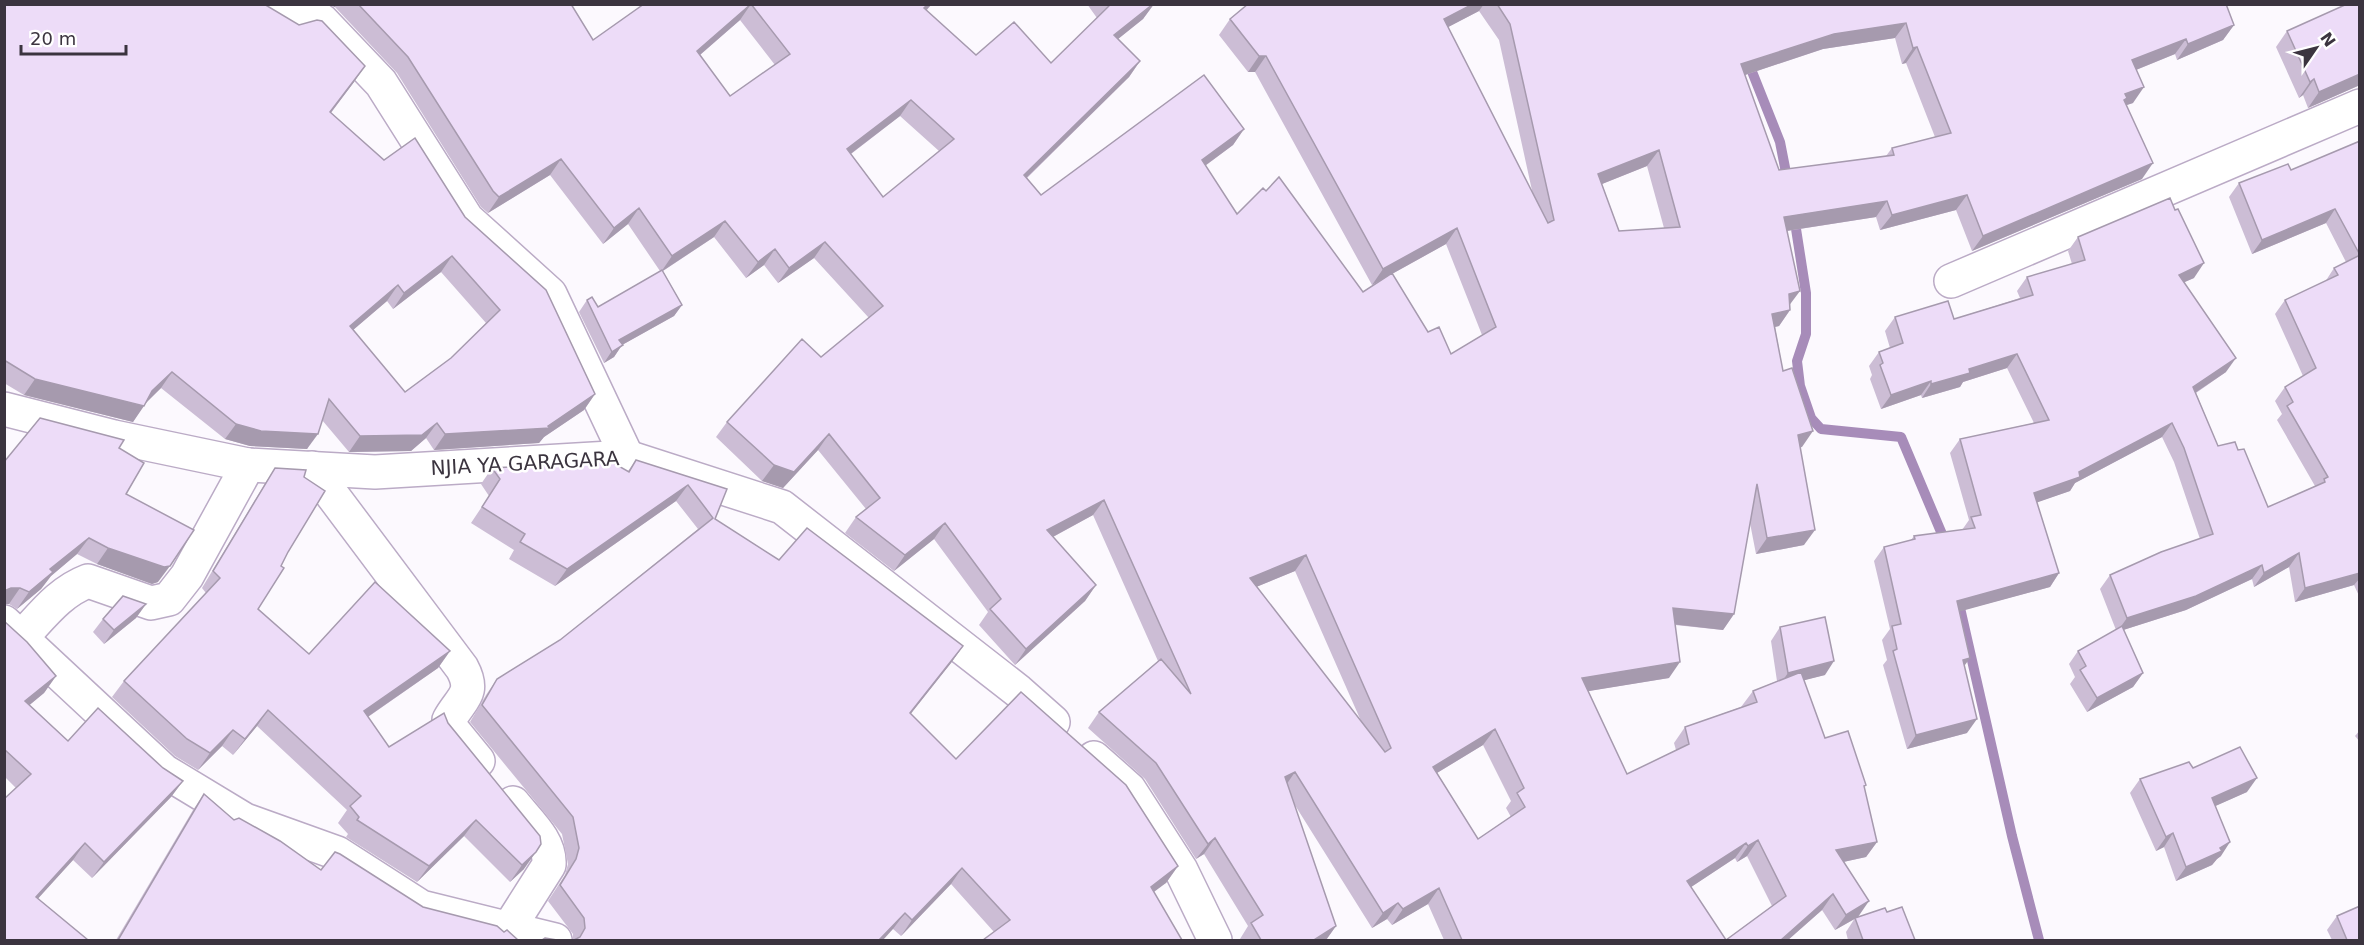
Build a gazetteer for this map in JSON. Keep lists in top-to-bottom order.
{
  "streets": {
    "street": ["NJIA YA GARAGARA"]
  },
  "scale_bar": "20 m",
  "north": "top right"
}
